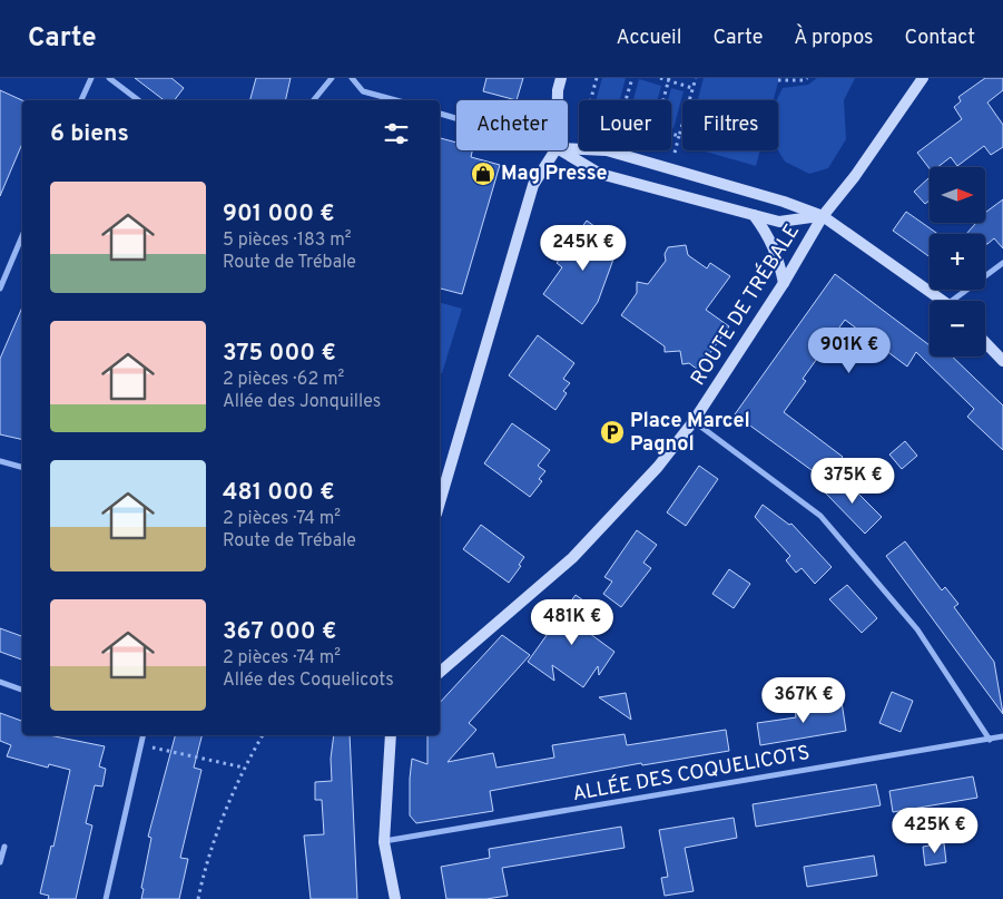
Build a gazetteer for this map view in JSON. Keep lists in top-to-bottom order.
{
  "streets": {
    "street": ["ROUTE DE TRÉBALE", "ALLÉE DES COQUELICOTS"]
  },
  "places": {
    "shop": ["Mag Presse"],
    "parking": ["Place Marcel Pagnol"]
  },
  "north": "right",
  "page": {
    "header": "Carte",
    "nav": [
      "Accueil",
      "Carte",
      "À propos",
      "Contact"
    ],
    "chip": ["Acheter", "Louer", "Filtres"],
    "heading": "6 biens",
    "map_buttons": ["+", "−"],
    "list": [
      {
        "name": "901 000 €",
        "note": "5 pièces · 183 m² · Route de Trébale"
      },
      {
        "name": "375 000 €",
        "note": "2 pièces · 62 m² · Allée des Jonquilles"
      },
      {
        "name": "481 000 €",
        "note": "2 pièces · 74 m² · Route de Trébale"
      },
      {
        "name": "367 000 €",
        "note": "2 pièces · 74 m² · Allée des Coquelicots"
      }
    ],
    "price": [
      "245K €",
      "901K €",
      "375K €",
      "481K €",
      "367K €",
      "425K €"
    ]
  }
}
